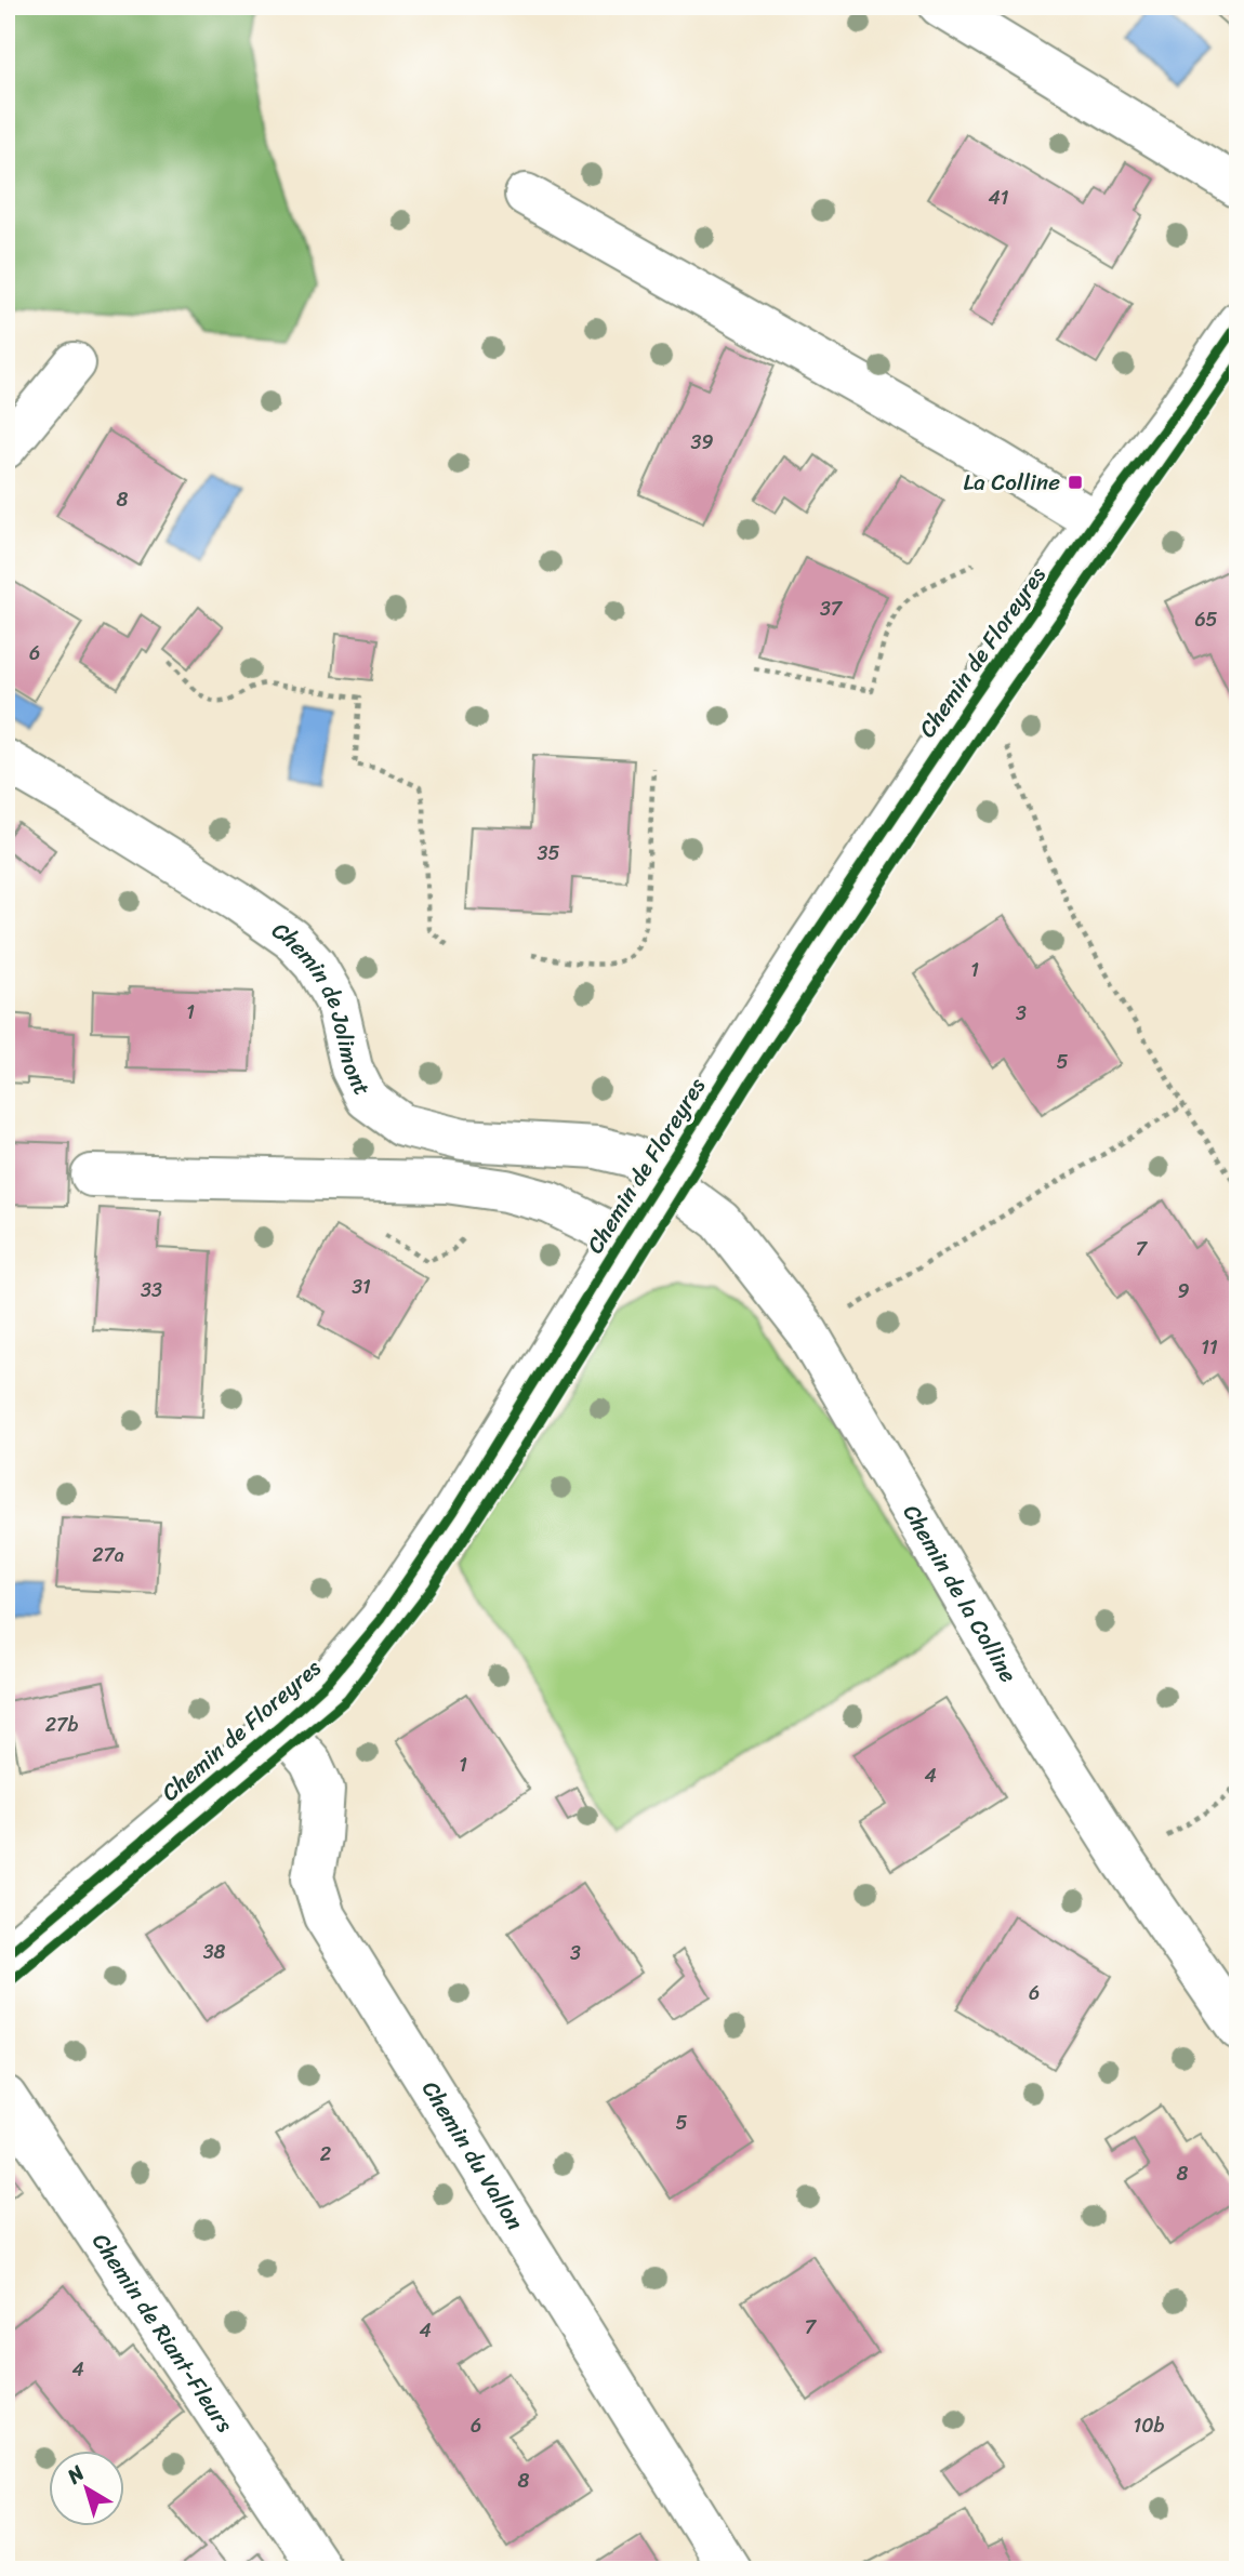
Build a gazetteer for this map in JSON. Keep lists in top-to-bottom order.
{
  "streets": {
    "street": [
      "Chemin de Floreyres",
      "Chemin de Jolimont",
      "Chemin de la Colline",
      "Chemin du Vallon",
      "Chemin de Riant-Fleurs"
    ]
  },
  "crossings": [
    ["Chemin de Floreyres", "Chemin de Jolimont"],
    ["Chemin de Floreyres", "Chemin de la Colline"],
    ["Chemin de Floreyres", "Chemin du Vallon"],
    ["Chemin de Jolimont", "Chemin de la Colline"]
  ],
  "places": {
    "transit": ["La Colline"]
  },
  "house_numbers": [
    "41",
    "39",
    "8",
    "37",
    "65",
    "6",
    "35",
    "1",
    "1",
    "3",
    "5",
    "7",
    "31",
    "33",
    "9",
    "11",
    "27a",
    "27b",
    "1",
    "4",
    "38",
    "3",
    "6",
    "5",
    "2",
    "8",
    "7",
    "4",
    "4",
    "6",
    "10b",
    "8"
  ],
  "north": "top left"
}
